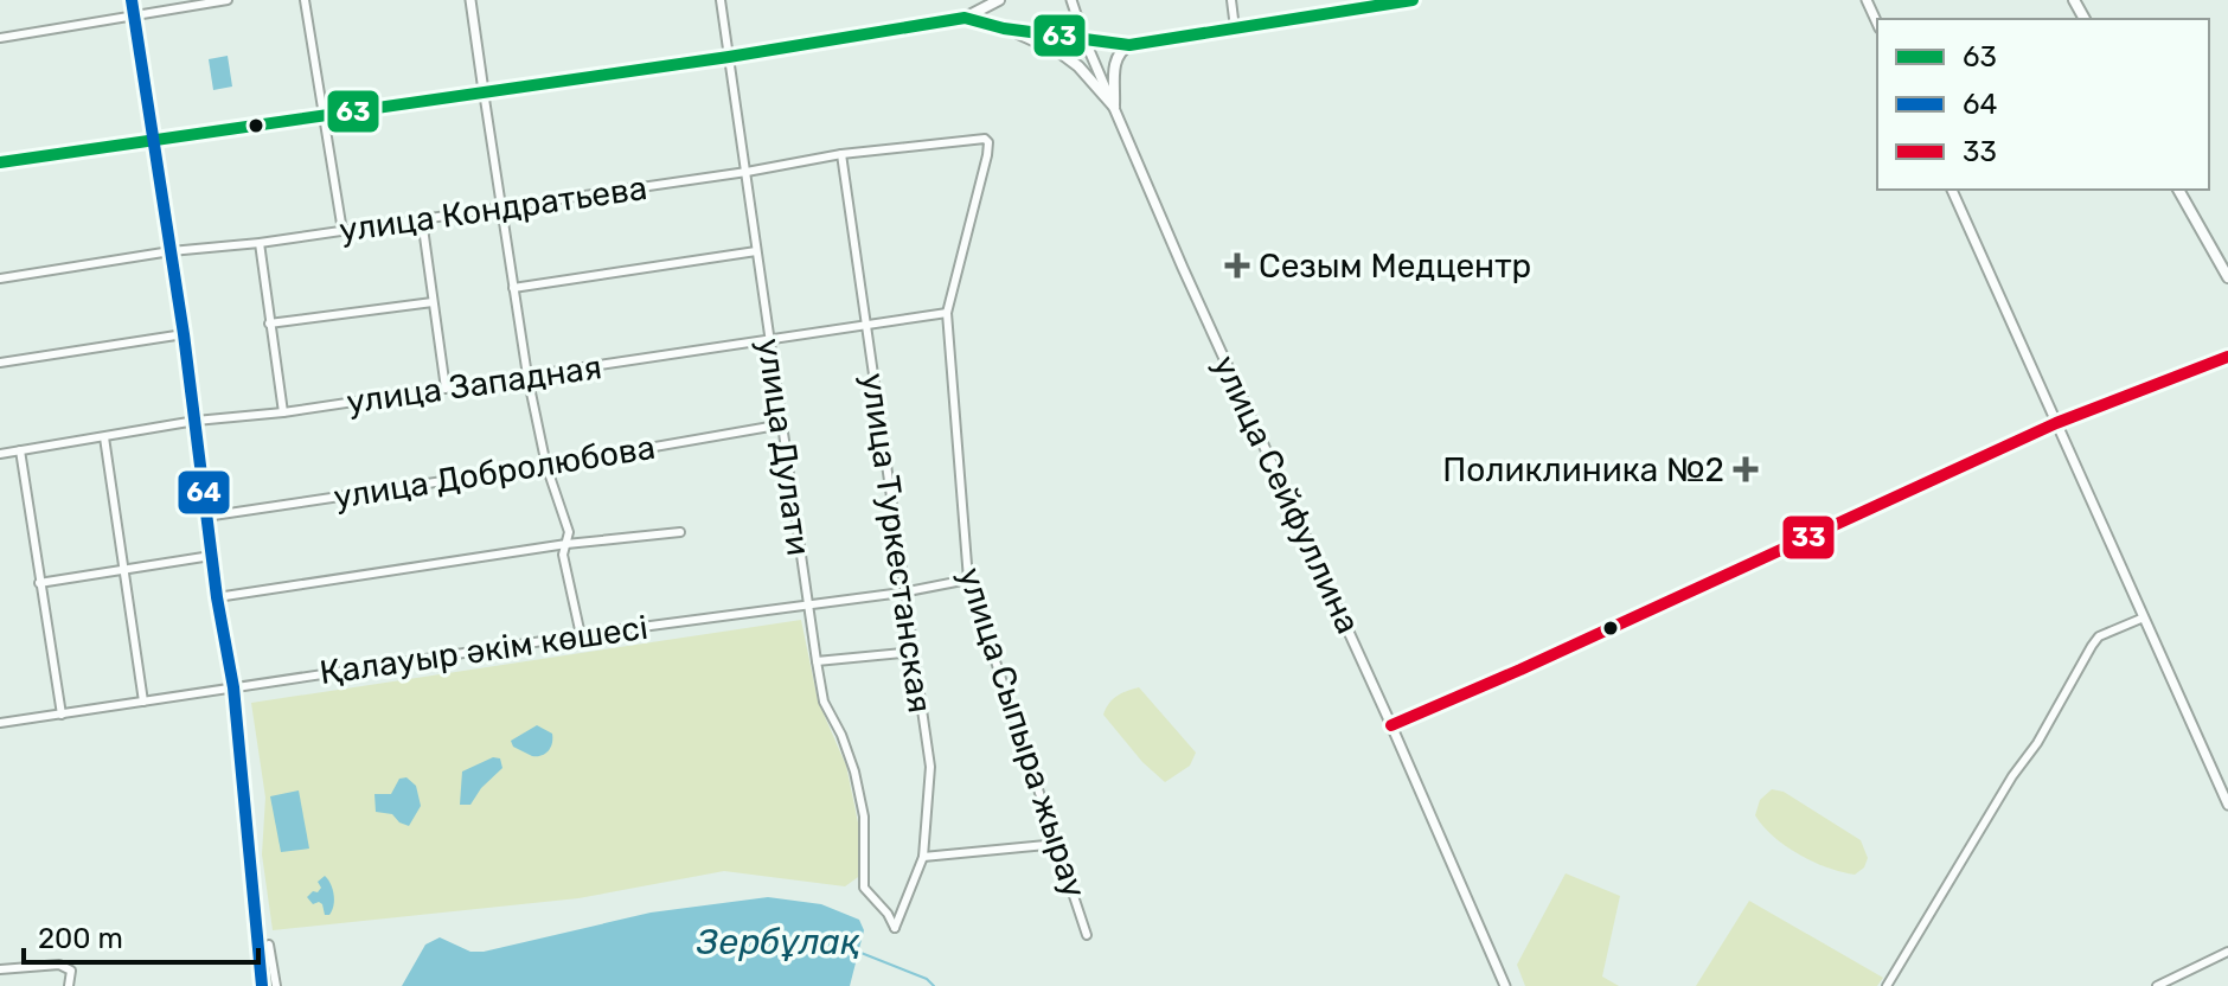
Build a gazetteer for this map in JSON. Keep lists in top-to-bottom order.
{
  "streets": {
    "street": [
      "улица Кондратьева",
      "улица Западная",
      "улица Дулати",
      "улица Добролюбова",
      "улица Сейфуллина",
      "улица Туркестанская",
      "Қалауыр әкім көшесі",
      "улица Сыпыра жырау"
    ]
  },
  "crossings": [
    ["улица Кондратьева", "улица Дулати"],
    ["улица Кондратьева", "улица Туркестанская"],
    ["улица Кондратьева", "улица Сыпыра жырау"],
    ["улица Западная", "улица Дулати"],
    ["улица Западная", "улица Туркестанская"],
    ["улица Западная", "улица Сыпыра жырау"],
    ["улица Дулати", "улица Добролюбова"],
    ["улица Дулати", "улица Туркестанская"],
    ["улица Дулати", "Қалауыр әкім көшесі"],
    ["улица Туркестанская", "Қалауыр әкім көшесі"],
    ["Қалауыр әкім көшесі", "улица Сыпыра жырау"]
  ],
  "water": ["Зербұлақ"],
  "places": {
    "health": ["Сезым Медцентр", "Поликлиника №2"]
  },
  "lines": ["transit line 63", "transit line 64", "transit line 33"],
  "legend": ["63", "64", "33"],
  "scale_bar": "200 m"
}
